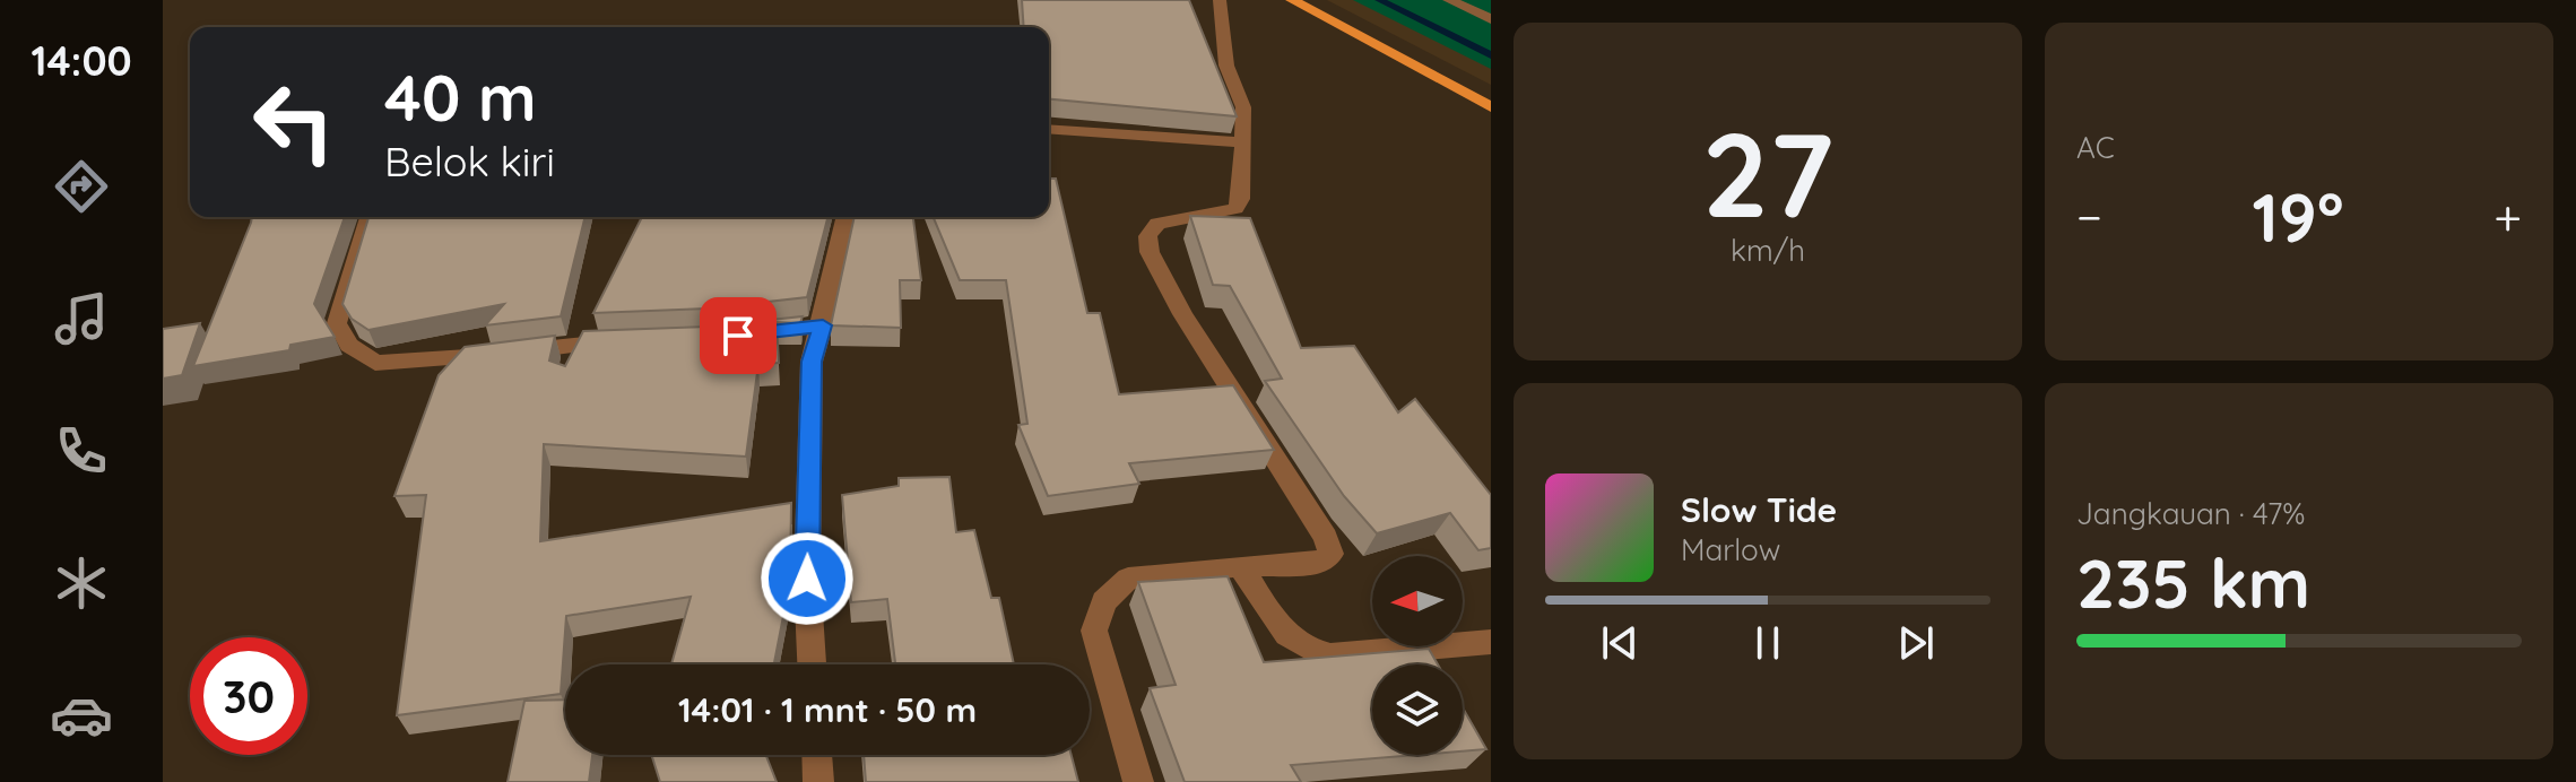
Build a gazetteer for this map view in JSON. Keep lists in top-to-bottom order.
{
  "north": "left",
  "page": {
    "tabs": "14:00",
    "tile": [
      ["27", "km/h"],
      "AC",
      ["Jangkauan · 47%", "235 km"]
    ],
    "turn": ["40 m", "Belok kiri"],
    "heat": ["−", "19°", "+"],
    "song": ["Slow Tide", "Marlow"],
    "limit": "30",
    "trip": "14:01 · 1 mnt · 50 m"
  }
}
